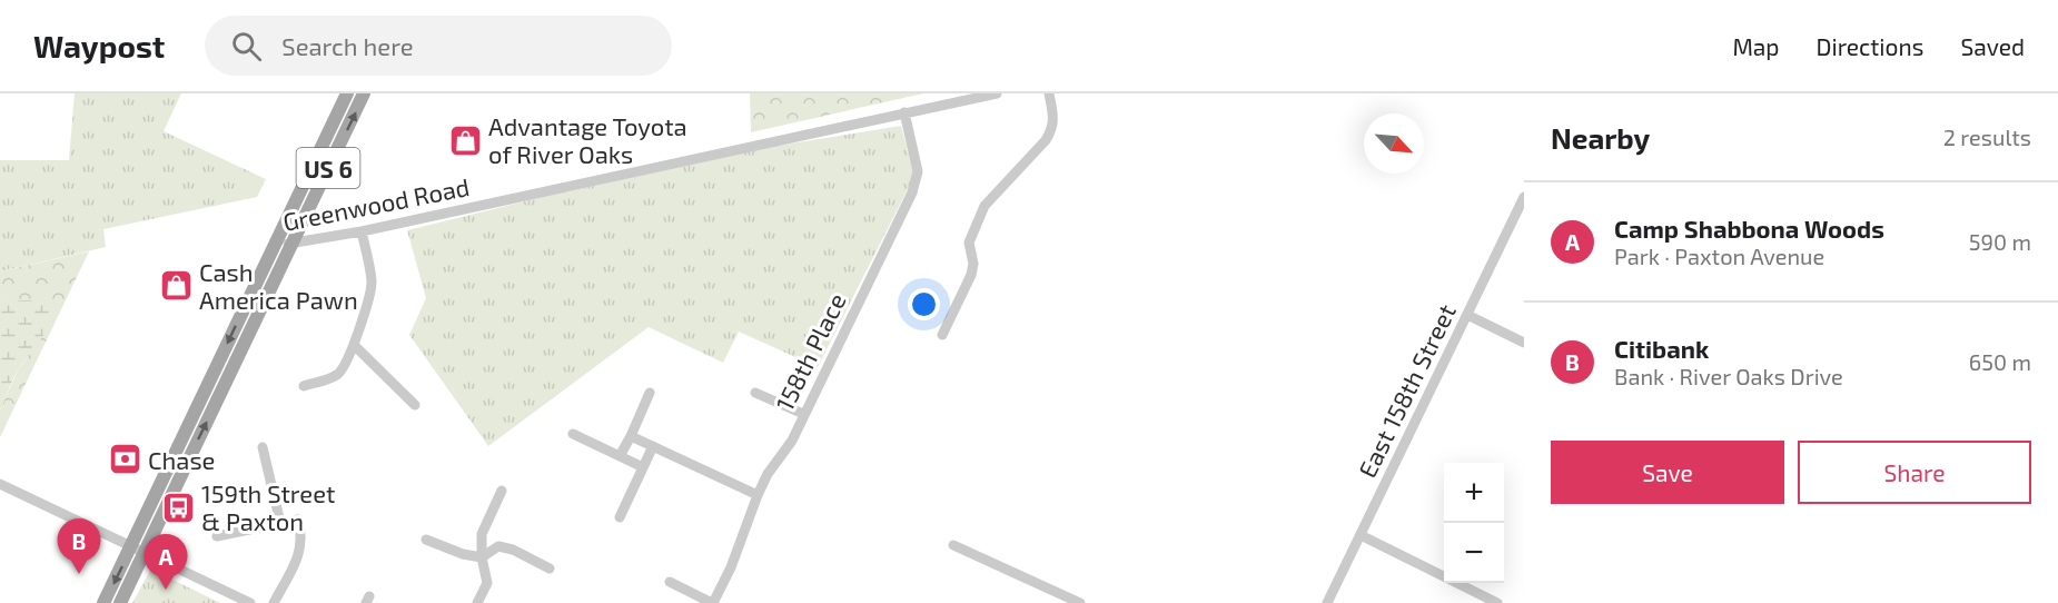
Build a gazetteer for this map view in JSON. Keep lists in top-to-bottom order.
{
  "streets": {
    "main road": ["US 6"],
    "street": ["Greenwood Road", "158th Place", "East 158th Street"]
  },
  "crossings": [
    ["US 6", "Greenwood Road"],
    ["Greenwood Road", "158th Place"]
  ],
  "places": {
    "shop": ["Advantage Toyota of River Oaks", "Cash America Pawn"],
    "bank": ["Chase"],
    "bus stop": ["159th Street & Paxton"]
  },
  "north": "bottom right",
  "page": {
    "header": "Waypost",
    "search": "Search here",
    "nav": ["Map", "Directions", "Saved"],
    "heading": ["Nearby", "2 results"],
    "list": [
      {
        "mark": "A",
        "name": "Camp Shabbona Woods",
        "note": "Park · Paxton Avenue",
        "value": "590 m"
      },
      {
        "mark": "B",
        "name": "Citibank",
        "note": "Bank · River Oaks Drive",
        "value": "650 m"
      }
    ],
    "buttons": ["Save", "Share"],
    "map_buttons": ["+", "−"],
    "pins": ["B", "A"]
  }
}
